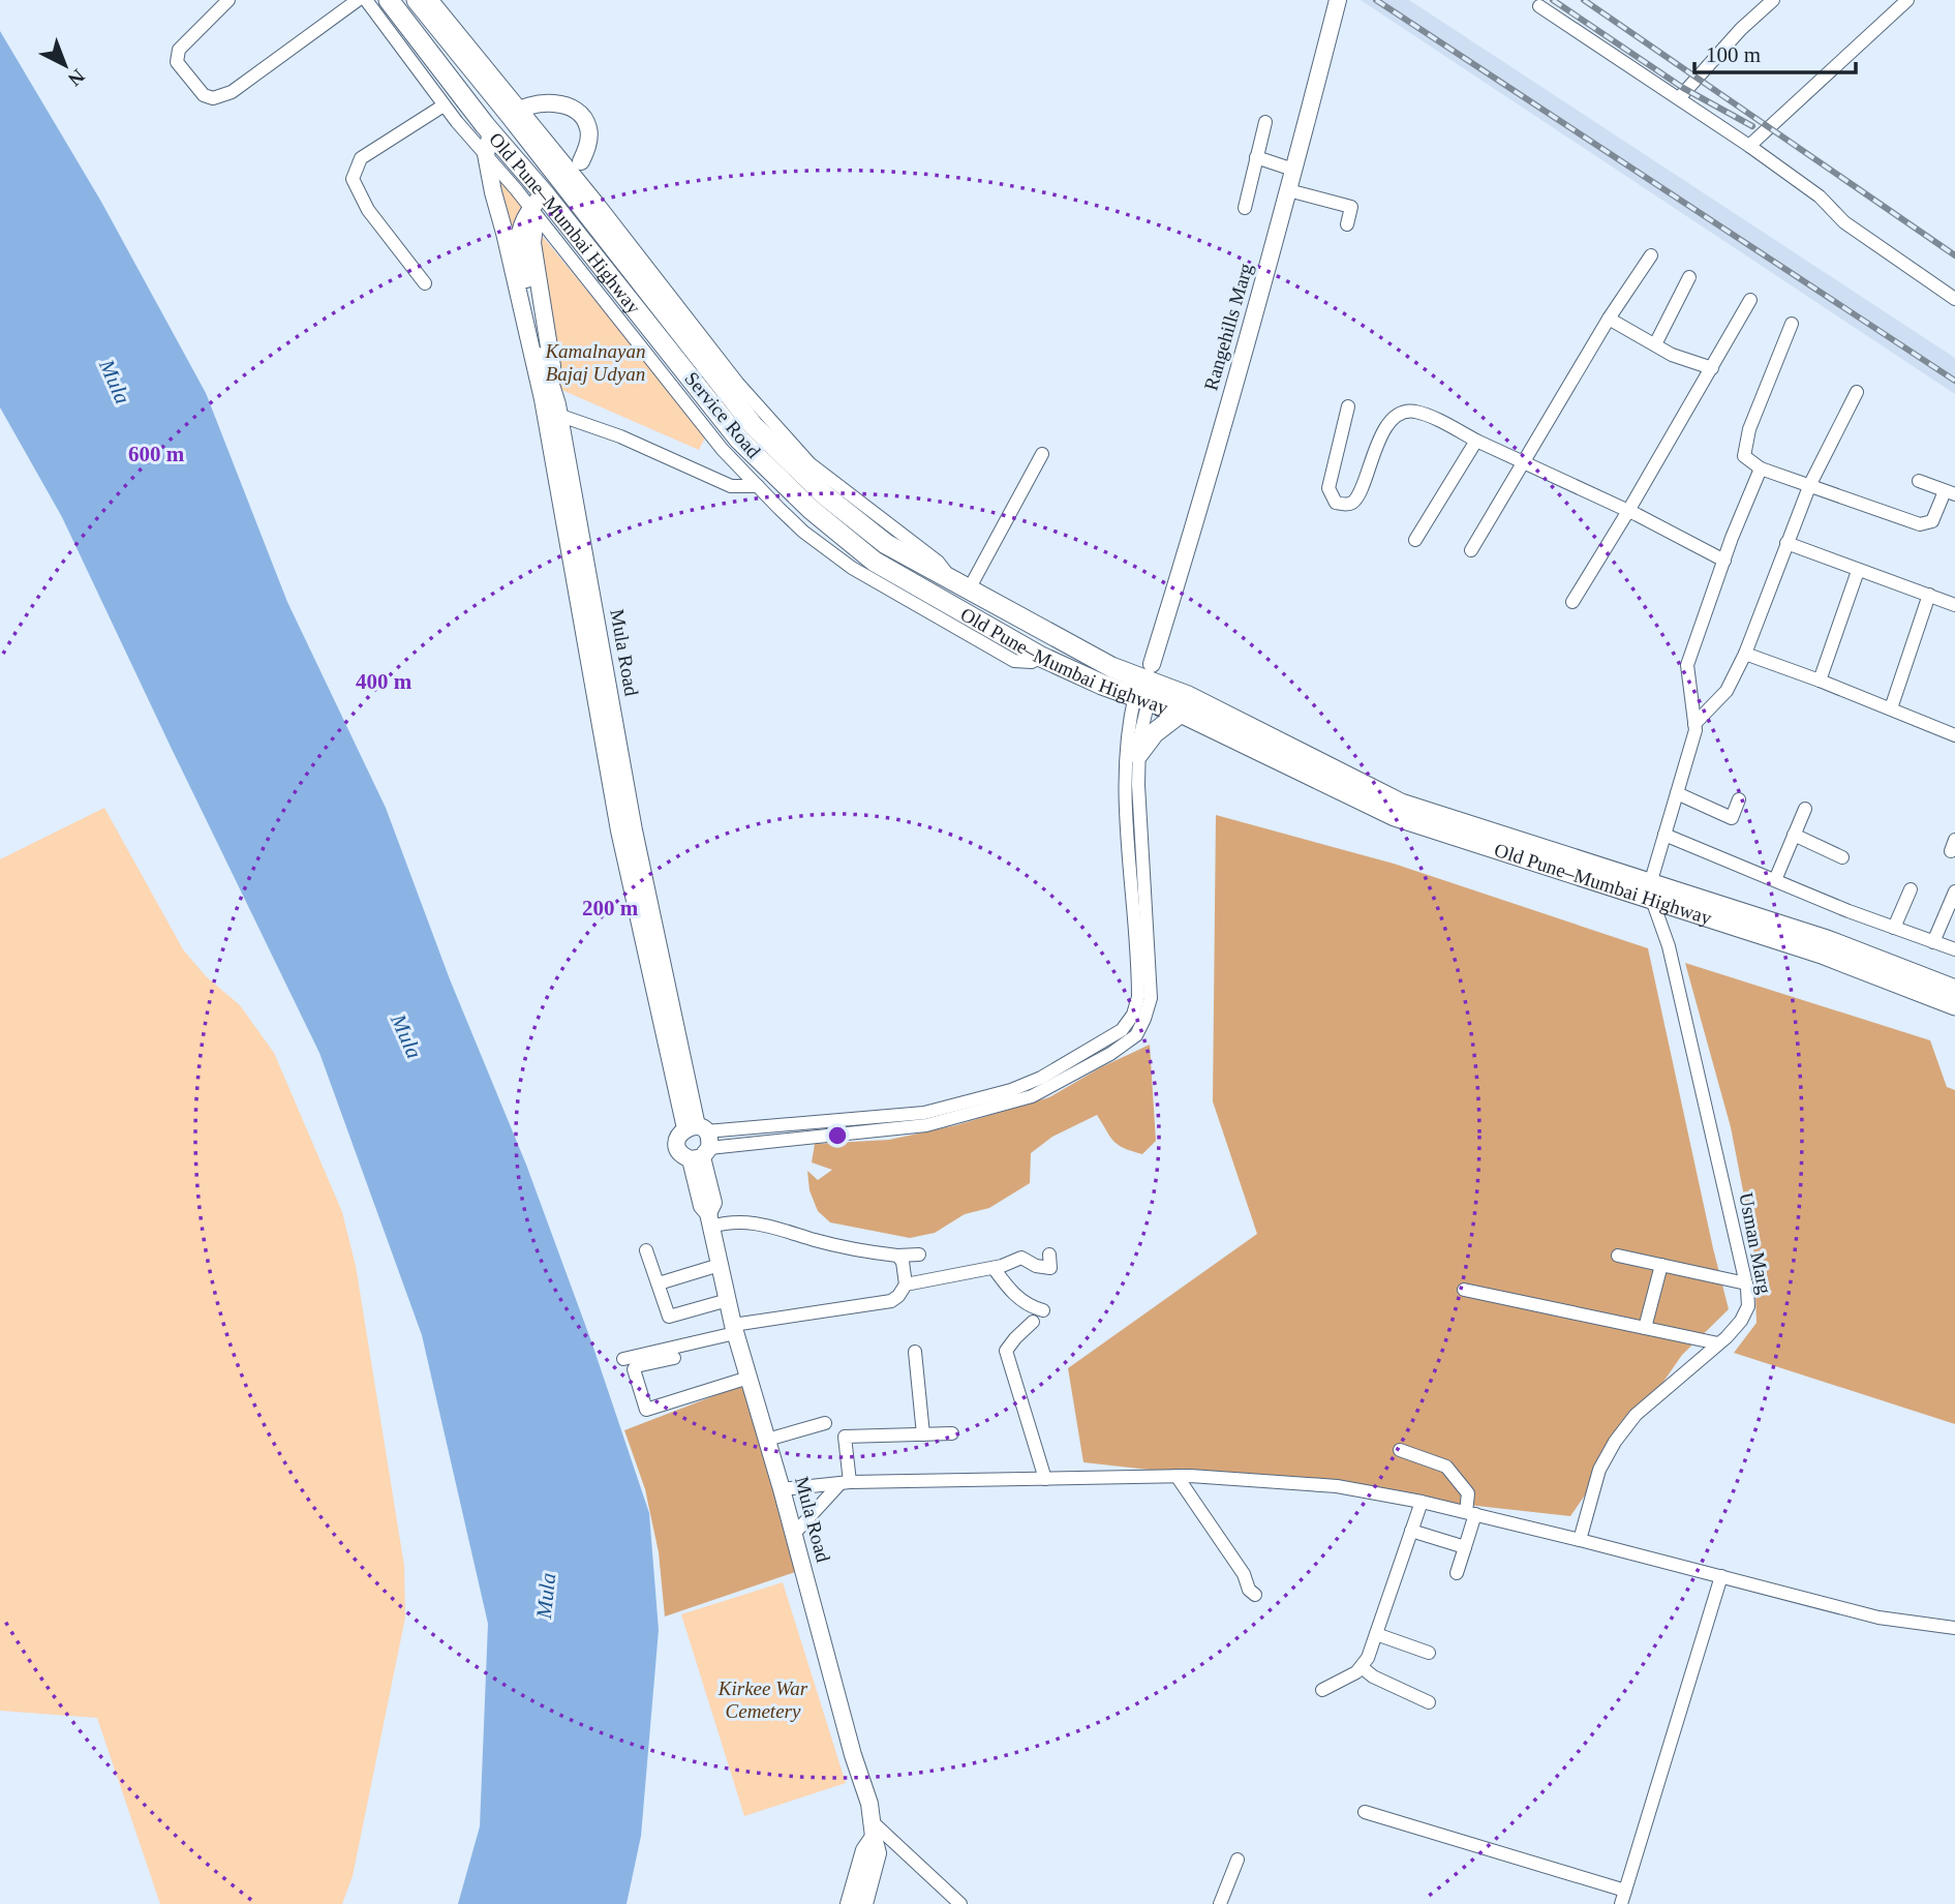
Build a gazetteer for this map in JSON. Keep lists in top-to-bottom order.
{
  "streets": {
    "highway": ["Old Pune–Mumbai Highway"],
    "main road": ["Rangehills Marg", "Mula Road"],
    "street": ["Service Road", "Usman Marg"]
  },
  "crossings": [
    ["Old Pune–Mumbai Highway", "Rangehills Marg"],
    ["Old Pune–Mumbai Highway", "Service Road"],
    ["Old Pune–Mumbai Highway", "Mula Road"],
    ["Old Pune–Mumbai Highway", "Usman Marg"],
    ["Service Road", "Mula Road"]
  ],
  "water": ["Mula"],
  "parks": ["Kamalnayan Bajaj Udyan", "Kirkee War Cemetery"],
  "scale_bar": "100 m",
  "north": "bottom right",
  "rings": ["600 m", "400 m", "200 m"]
}
